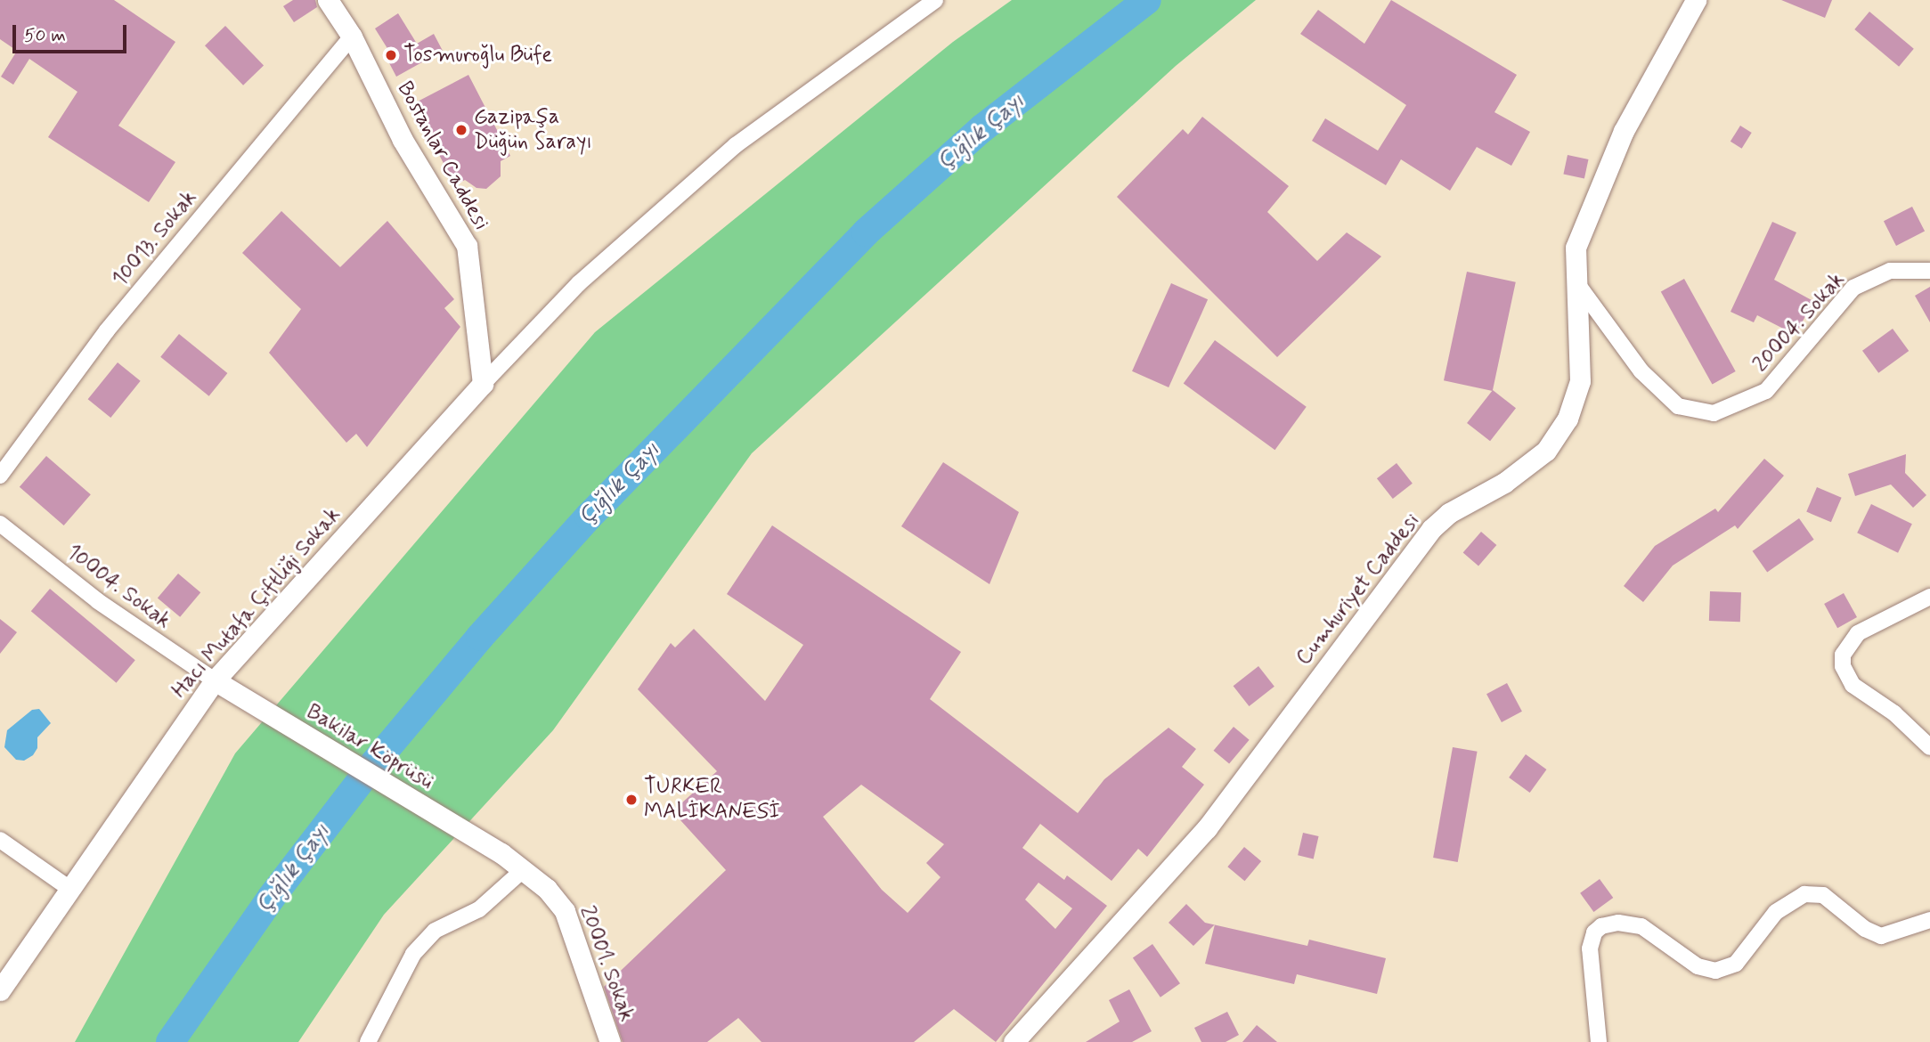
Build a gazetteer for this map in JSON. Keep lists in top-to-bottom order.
{
  "streets": {
    "street": [
      "Bostanlar Caddesi",
      "10013. Sokak",
      "20004. Sokak",
      "10004. Sokak",
      "Cumhuriyet Caddesi",
      "Hacı Mutafa Çiftliği Sokak",
      "Bakilar Köprüsü",
      "20001. Sokak"
    ]
  },
  "crossings": [
    ["Bostanlar Caddesi", "10013. Sokak"],
    ["Bostanlar Caddesi", "Hacı Mutafa Çiftliği Sokak"],
    ["20004. Sokak", "Cumhuriyet Caddesi"],
    ["10004. Sokak", "Hacı Mutafa Çiftliği Sokak"],
    ["10004. Sokak", "Bakilar Köprüsü"],
    ["Hacı Mutafa Çiftliği Sokak", "Bakilar Köprüsü"],
    ["Bakilar Köprüsü", "20001. Sokak"]
  ],
  "water": ["Çığlık Çayı"],
  "places": ["Tosmuroğlu Büfe", "Gazipaşa Düğün Sarayı", "TURKER MALİKANESİ"],
  "scale_bar": "50 m"
}
